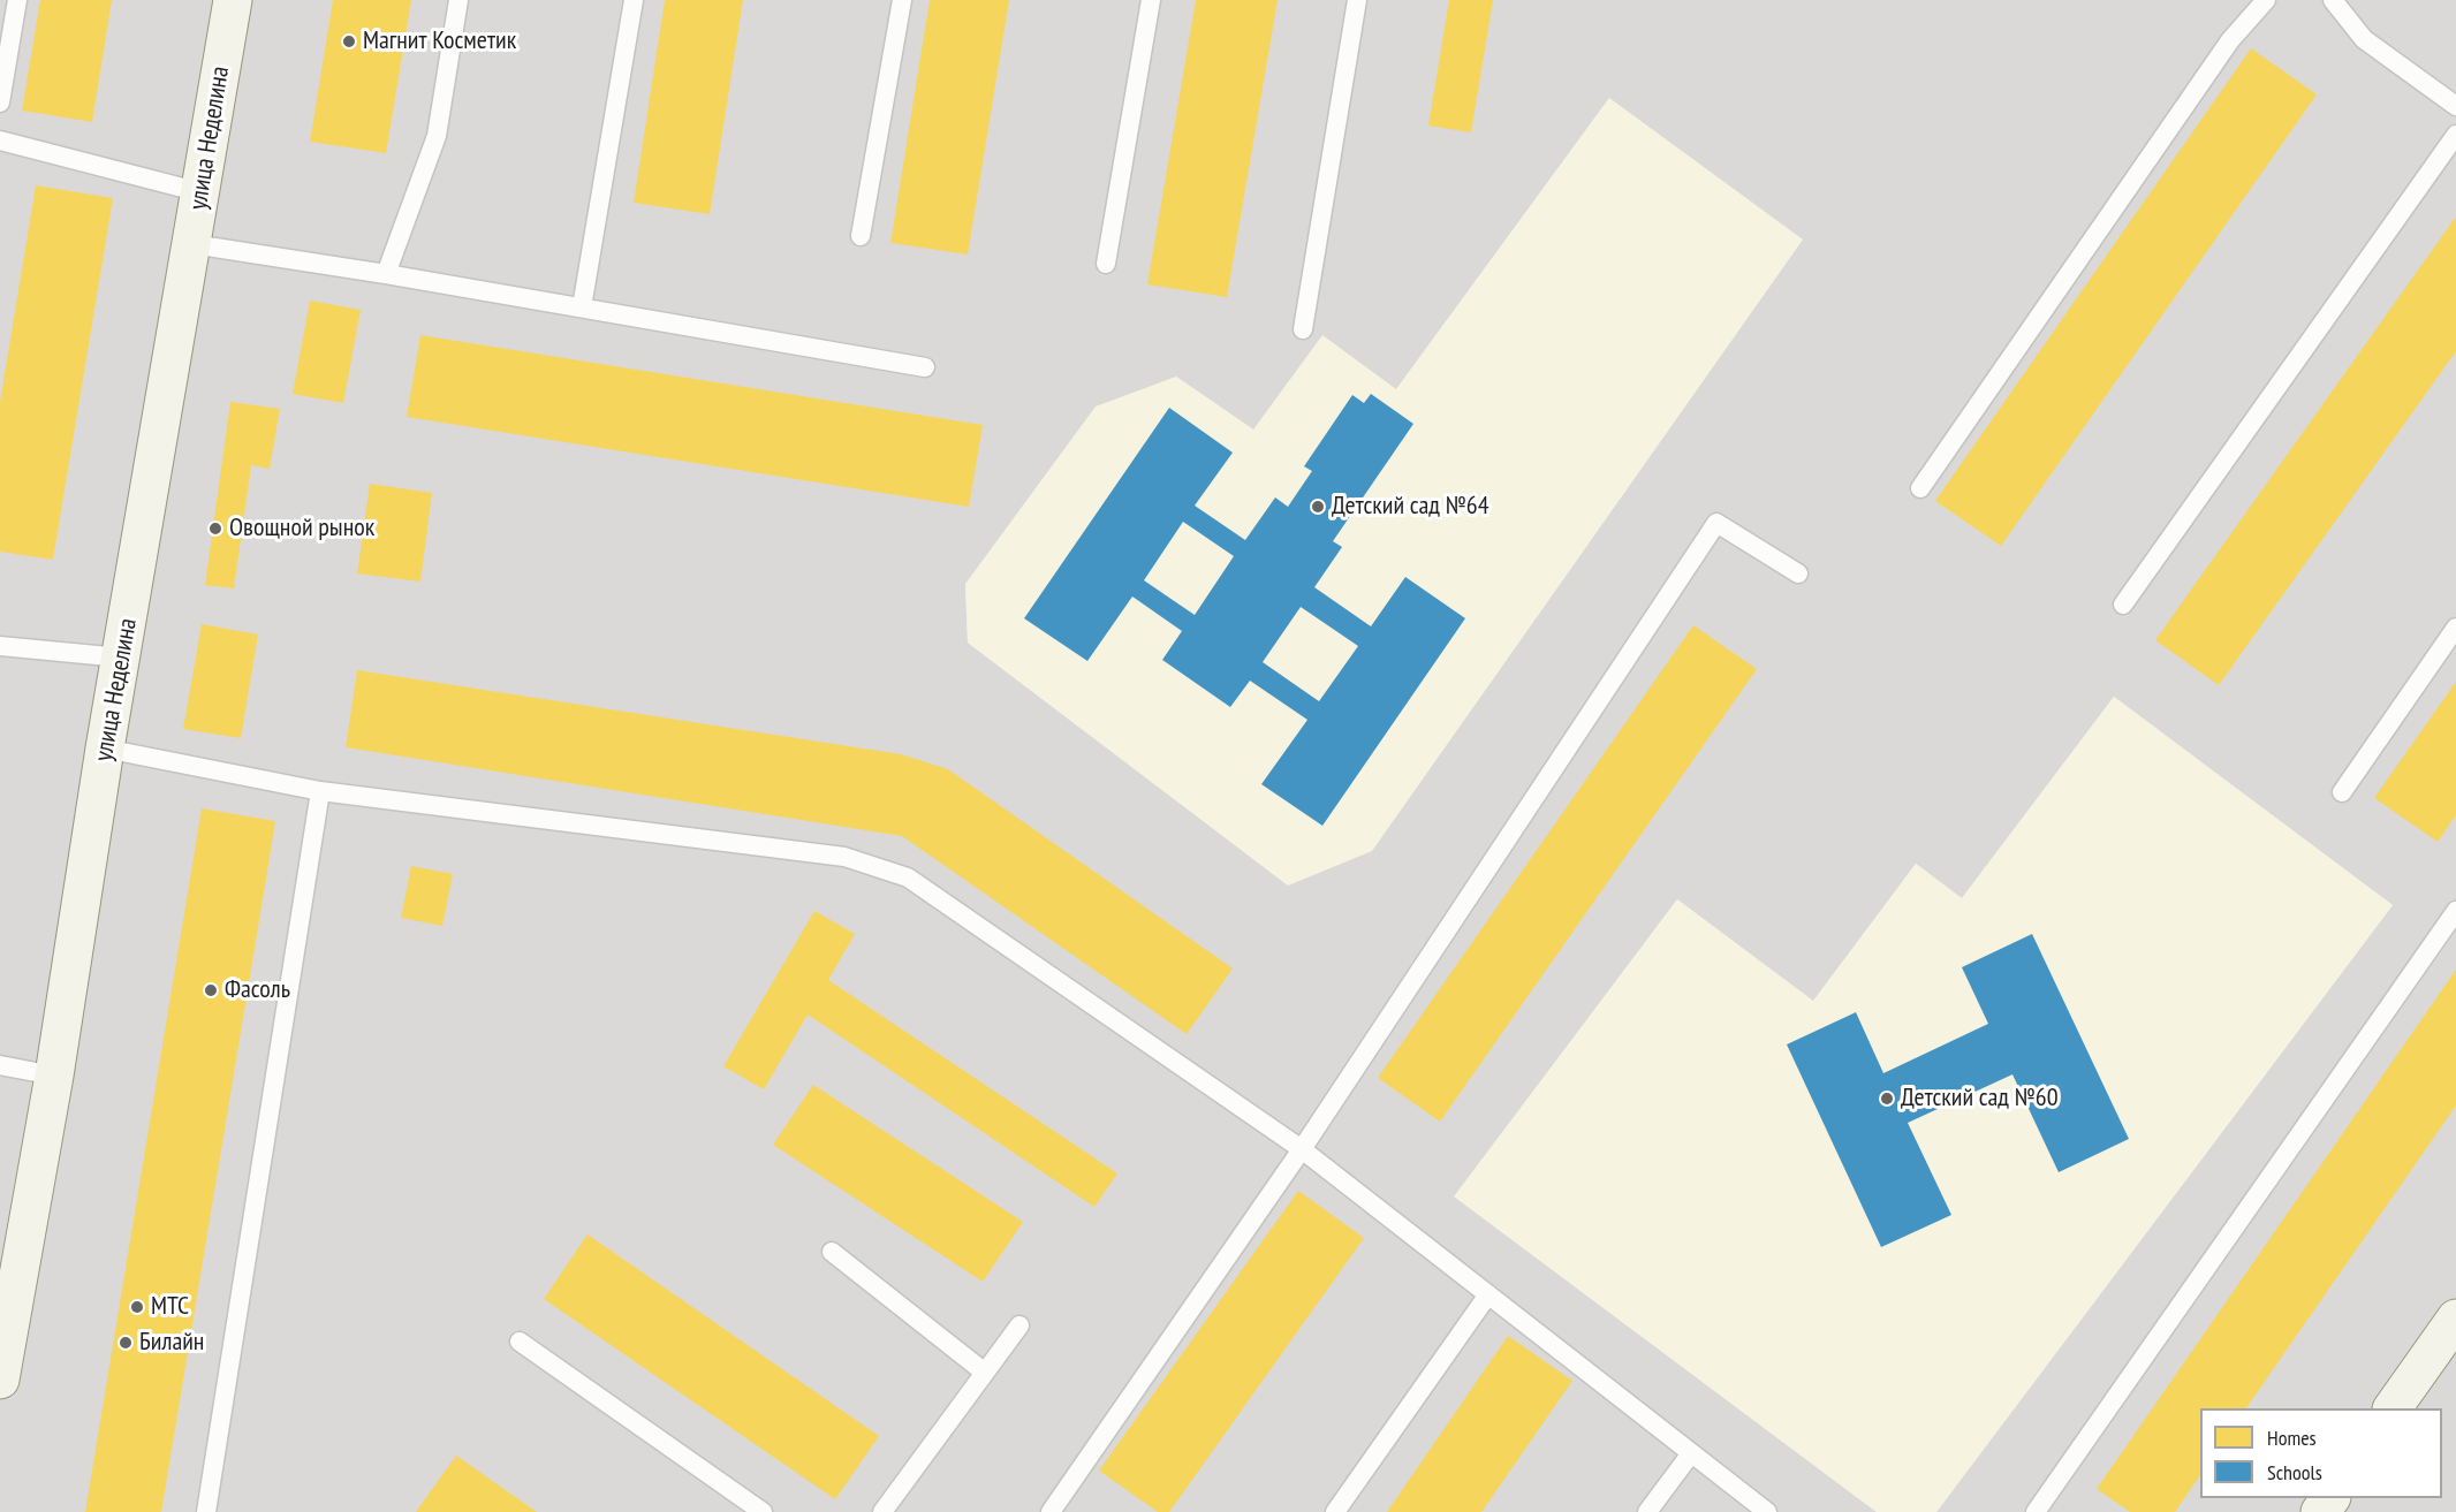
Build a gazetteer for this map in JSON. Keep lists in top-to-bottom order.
{
  "streets": {
    "street": ["улица Неделина"]
  },
  "places": [
    "Магнит Косметик",
    "Детский сад №64",
    "Овощной рынок",
    "Фасоль",
    "Детский сад №60",
    "МТС",
    "Билайн"
  ],
  "legend": ["Homes", "Schools"]
}
